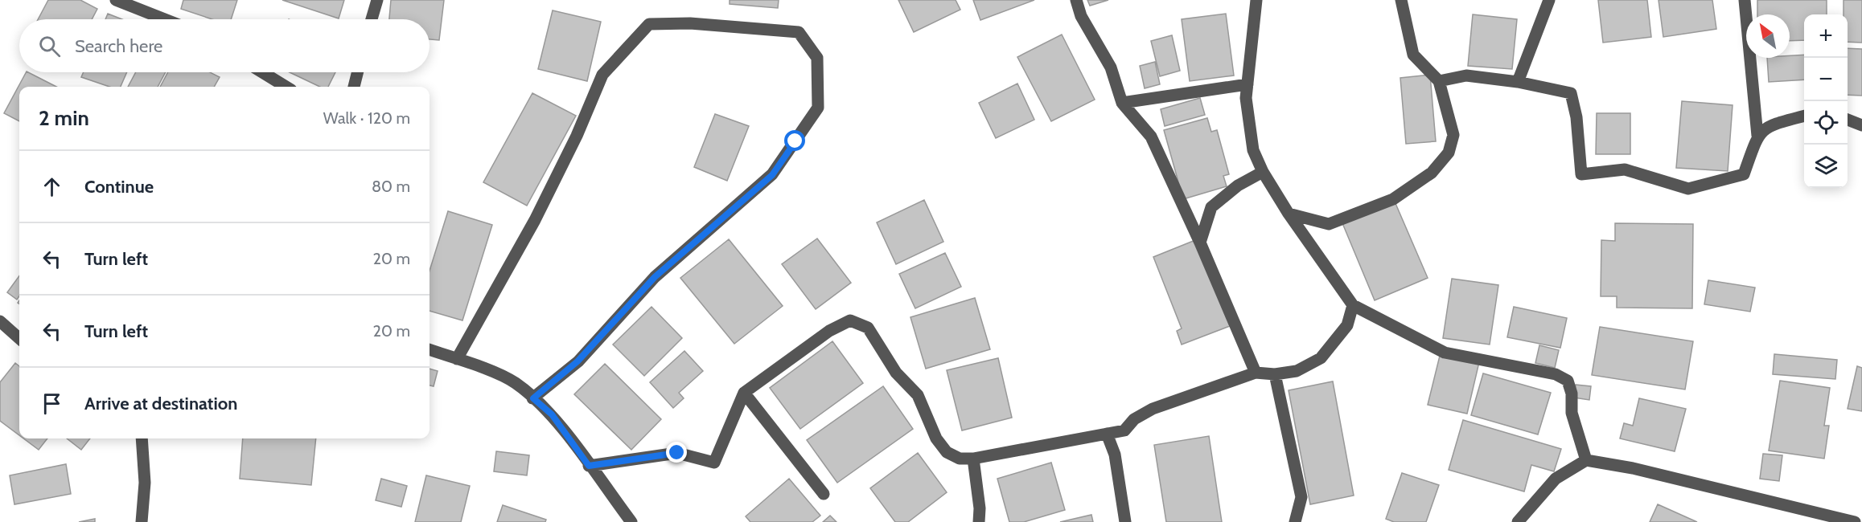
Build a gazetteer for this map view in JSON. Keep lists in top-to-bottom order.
{
  "north": "top left",
  "page": {
    "map_buttons": ["+", "−"],
    "search": "Search here",
    "heading": ["2 min", "Walk · 120 m"],
    "list": [
      ["Continue", "80 m"],
      ["Turn left", "20 m"],
      ["Turn left", "20 m"],
      "Arrive at destination"
    ]
  }
}
